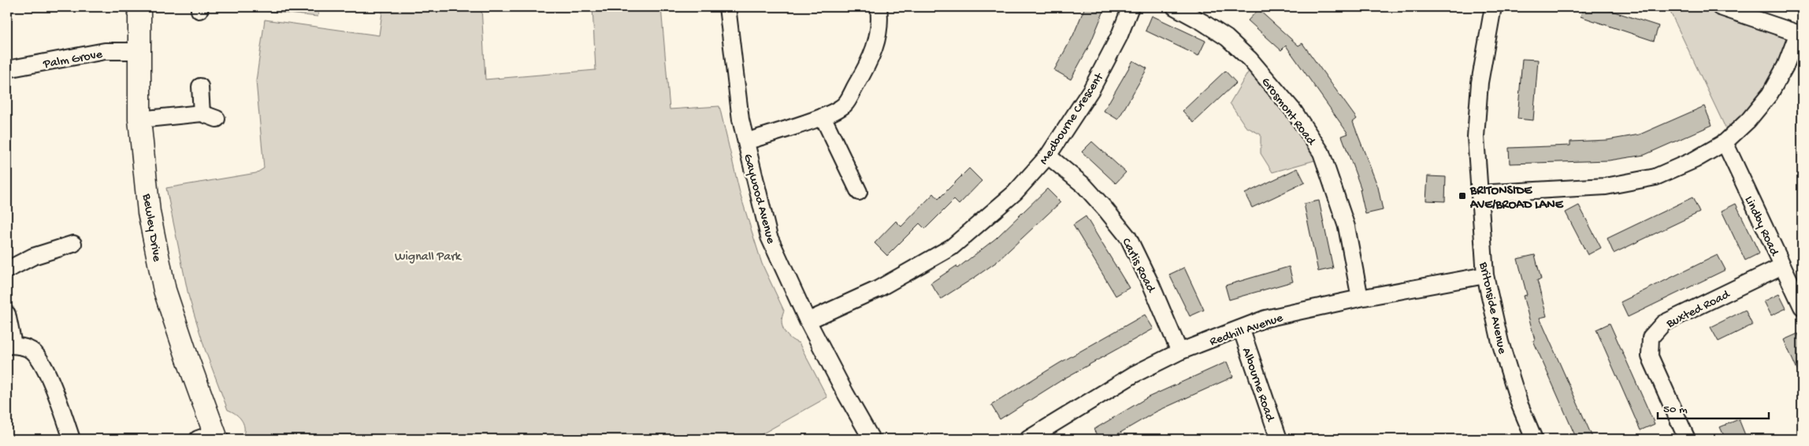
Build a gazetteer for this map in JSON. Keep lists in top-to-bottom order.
{
  "streets": {
    "street": [
      "Palm Grove",
      "Grosmont Road",
      "Medbourne Crescent",
      "Gaywood Avenue",
      "Lindby Road",
      "Bewley Drive",
      "Carlis Road",
      "Britonside Avenue",
      "Buxted Road",
      "Redhill Avenue",
      "Albourne Road"
    ]
  },
  "crossings": [
    ["Palm Grove", "Bewley Drive"],
    ["Grosmont Road", "Redhill Avenue"],
    ["Medbourne Crescent", "Gaywood Avenue"],
    ["Medbourne Crescent", "Carlis Road"],
    ["Lindby Road", "Buxted Road"],
    ["Carlis Road", "Redhill Avenue"],
    ["Britonside Avenue", "Redhill Avenue"],
    ["Redhill Avenue", "Albourne Road"]
  ],
  "parks": ["Wignall Park"],
  "places": {
    "transit": ["BRITONSIDE AVE/BROAD LANE"]
  },
  "scale_bar": "50 m"
}
